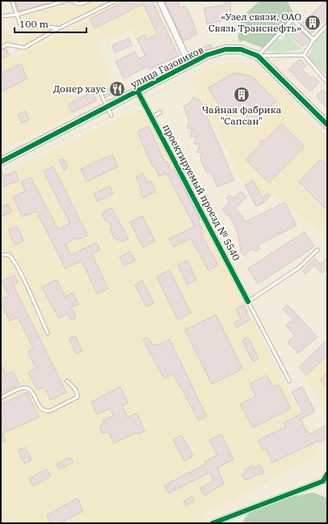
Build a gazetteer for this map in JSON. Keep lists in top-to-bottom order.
{
  "streets": {
    "street": ["улица Газовиков", "проектируемый проезд № 5540"]
  },
  "crossings": [
    ["улица Газовиков", "проектируемый проезд № 5540"]
  ],
  "places": {
    "building": ["«Узел связи, ОАО Связь Транснефть»", "Чайная фабрика \"Сапсан\""],
    "restaurant": ["Донер хаус"]
  },
  "scale_bar": "100 m"
}
